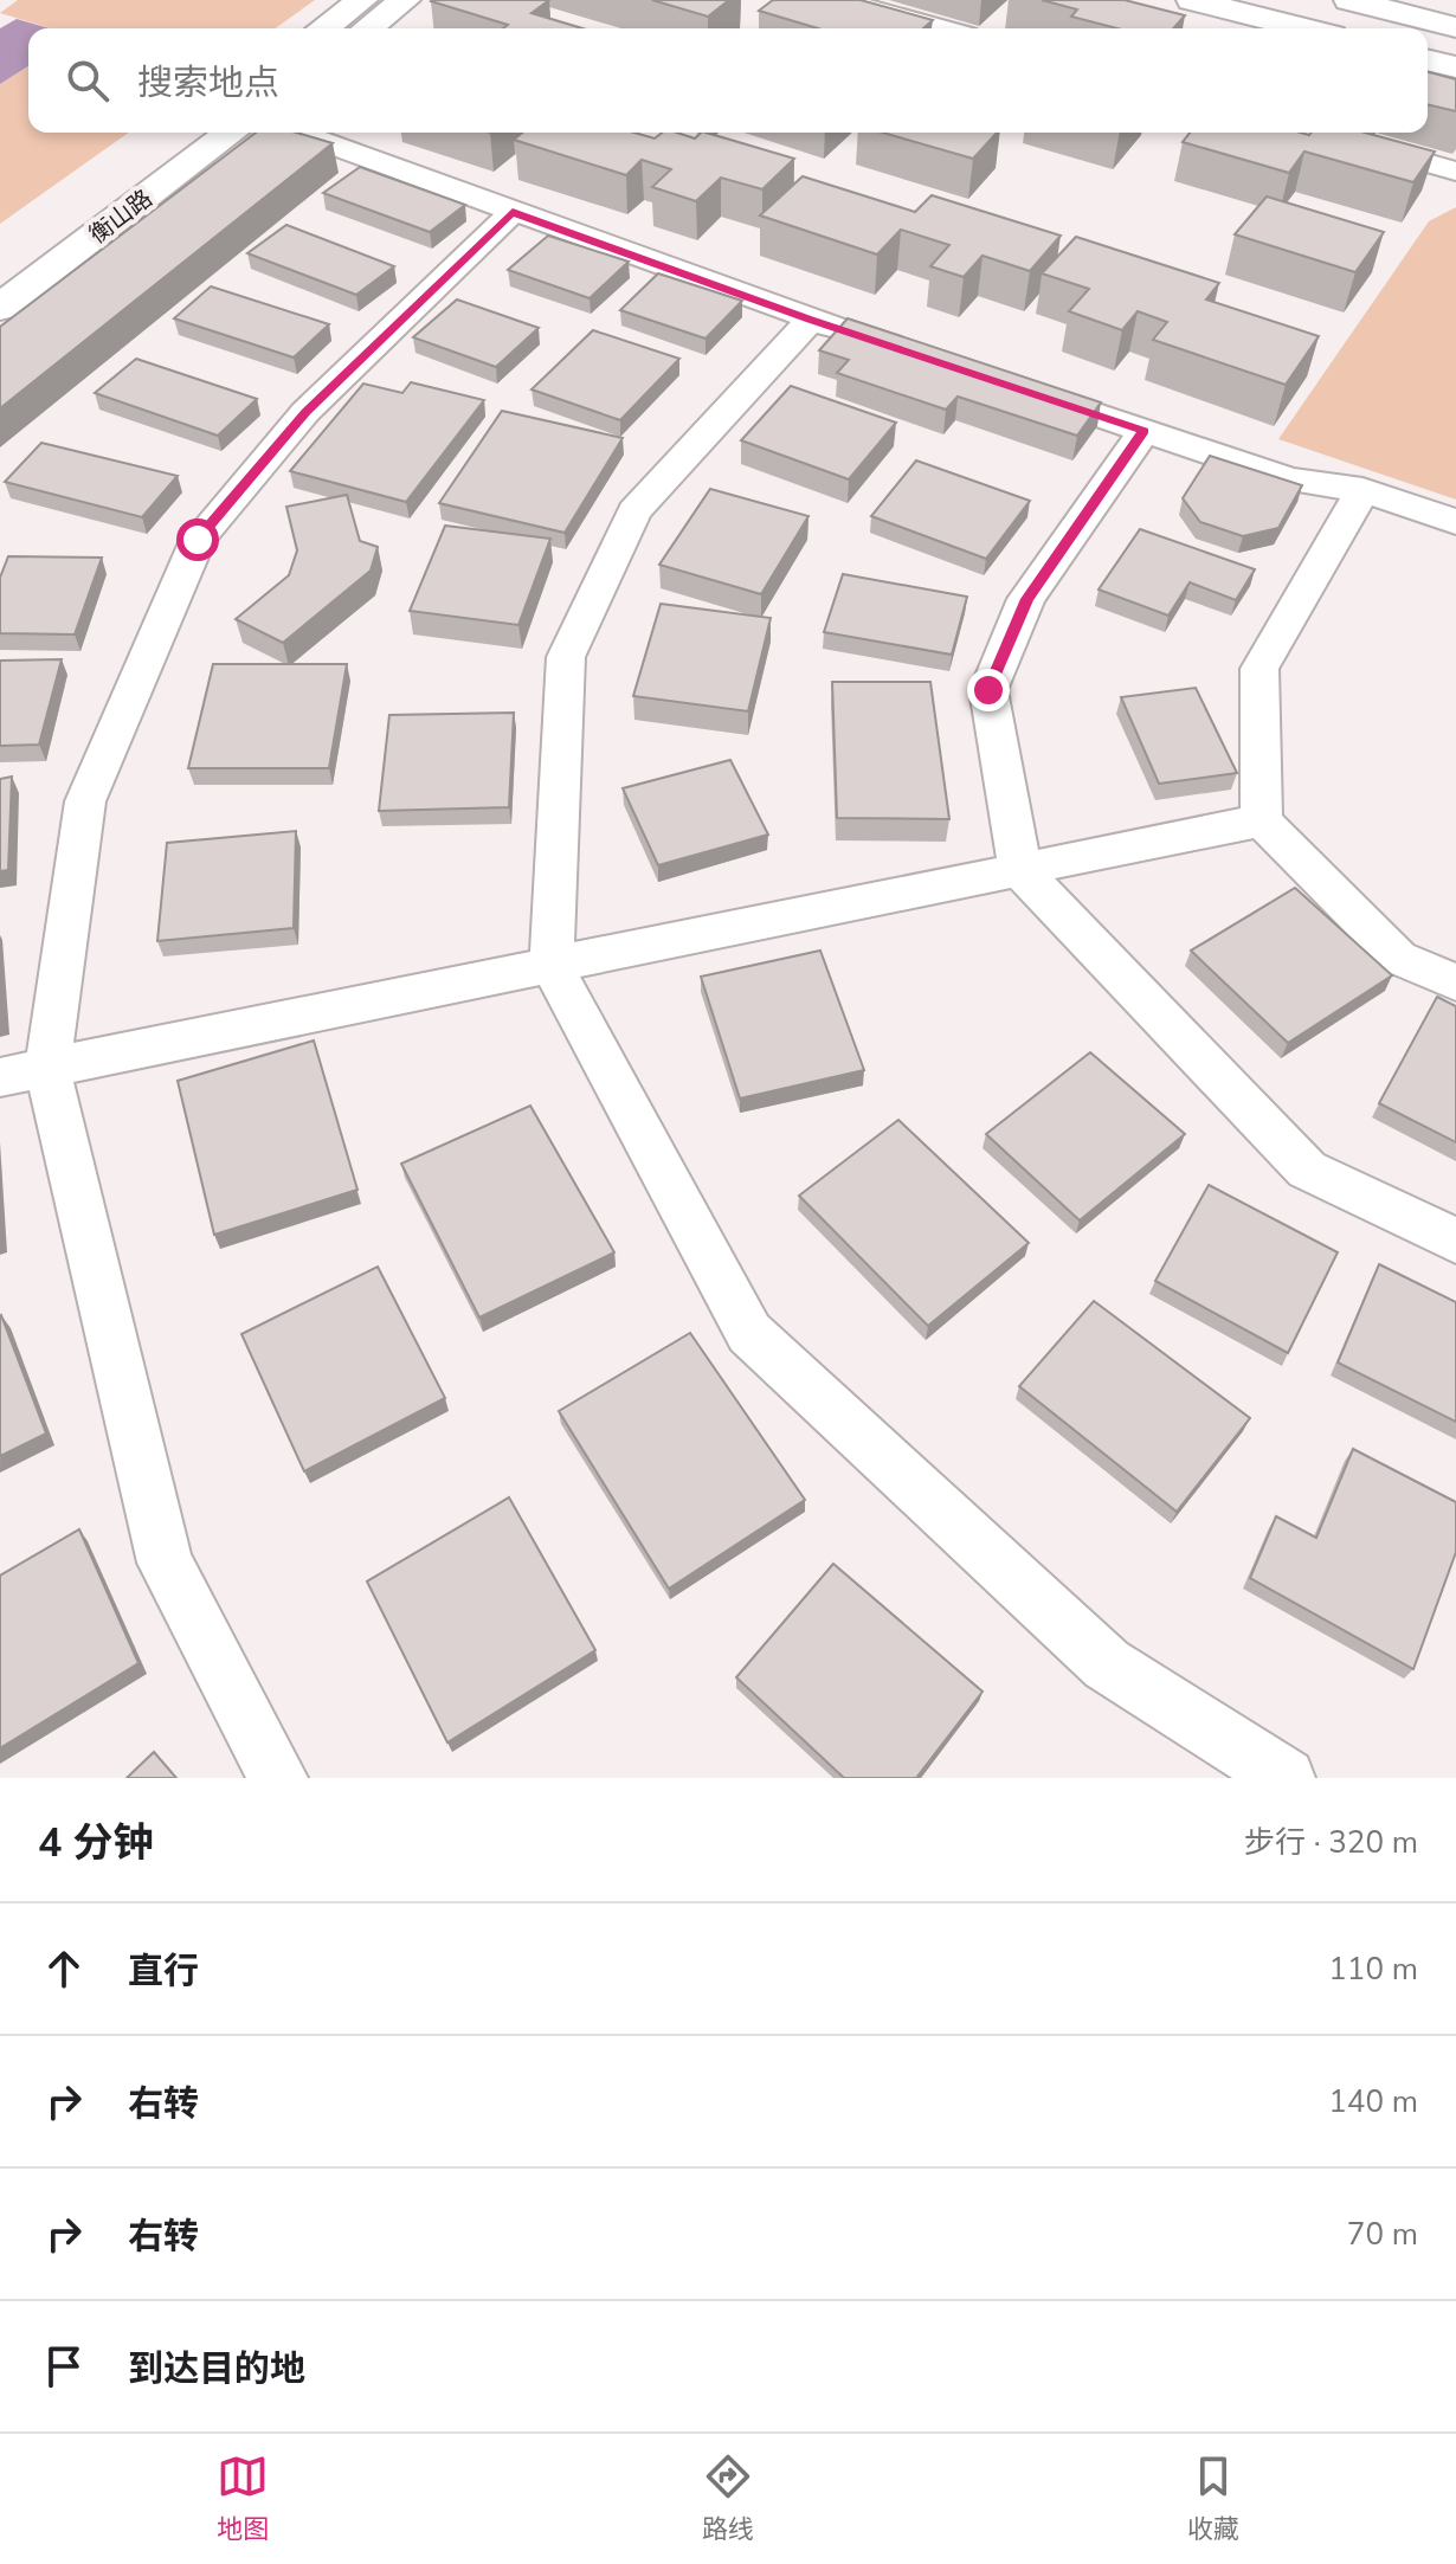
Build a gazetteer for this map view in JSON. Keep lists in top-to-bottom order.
{
  "streets": {
    "street": ["衡山路"]
  },
  "page": {
    "search": "搜索地点",
    "heading": ["4 分钟", "步行 · 320 m"],
    "list": [
      ["直行", "110 m"],
      ["右转", "140 m"],
      ["右转", "70 m"],
      "到达目的地"
    ],
    "nav": ["地图", "路线", "收藏"]
  }
}
